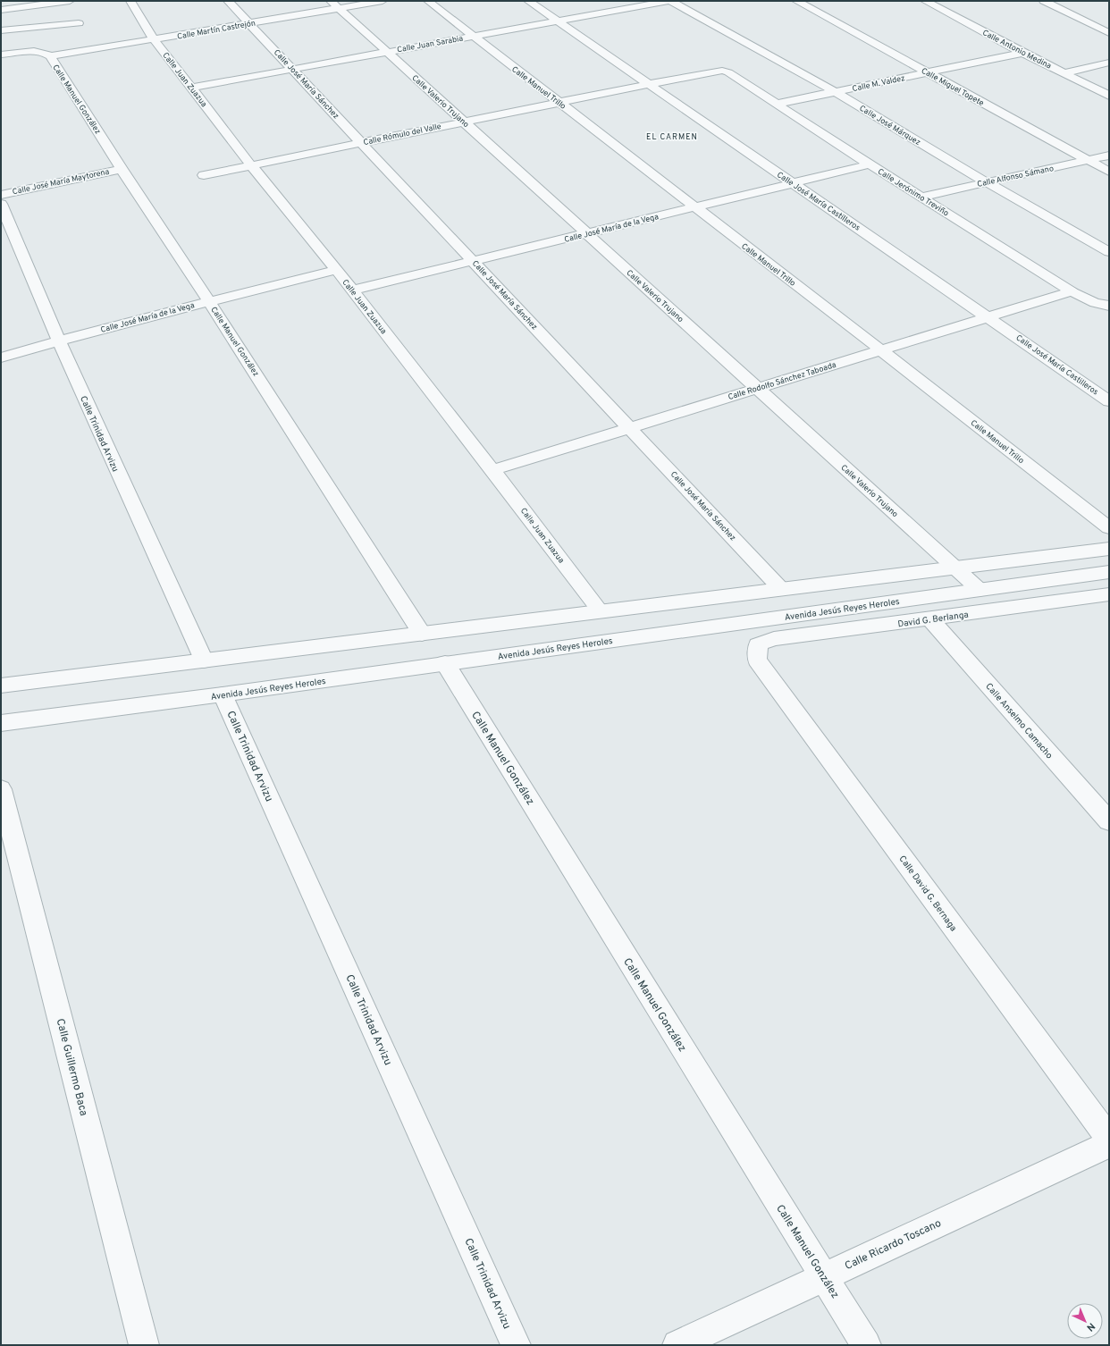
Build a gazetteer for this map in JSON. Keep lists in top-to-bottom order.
{
  "streets": {
    "street": [
      "Calle Martín Castrejón",
      "Calle Juan Sarabia",
      "Calle Antonio Medina",
      "Calle Juan Zuazua",
      "Calle M. Valdez",
      "Calle José María Sánchez",
      "Calle Miguel Topete",
      "Calle Manuel Trillo",
      "Calle Manuel González",
      "Calle Valerio Trujano",
      "Calle José Márquez",
      "Calle Rómulo del Valle",
      "Calle Alfonso Sámano",
      "Calle José María Maytorena",
      "Calle Jerónimo Treviño",
      "Calle José María Castilleros",
      "Calle José María de la Vega",
      "Calle Rodolfo Sánchez Taboada",
      "Calle Trinidad Arvizu",
      "Avenida Jesús Reyes Heroles",
      "David G. Berlanga",
      "Calle Anselmo Camacho",
      "Calle David G. Bernaga",
      "Calle Guillermo Baca",
      "Calle Ricardo Toscano"
    ]
  },
  "crossings": [
    ["Calle Martín Castrejón", "Calle Juan Zuazua"],
    ["Calle Martín Castrejón", "Calle José María Sánchez"],
    ["Calle Martín Castrejón", "Calle Manuel González"],
    ["Calle Martín Castrejón", "Calle Valerio Trujano"],
    ["Calle Juan Sarabia", "Calle Juan Zuazua"],
    ["Calle Juan Sarabia", "Calle José María Sánchez"],
    ["Calle Juan Sarabia", "Calle Manuel Trillo"],
    ["Calle Juan Sarabia", "Calle Valerio Trujano"],
    ["Calle Juan Sarabia", "Calle José Márquez"],
    ["Calle Juan Sarabia", "Calle José María Castilleros"],
    ["Calle Antonio Medina", "Calle M. Valdez"],
    ["Calle Juan Zuazua", "Calle Rómulo del Valle"],
    ["Calle Juan Zuazua", "Calle José María de la Vega"],
    ["Calle Juan Zuazua", "Calle Rodolfo Sánchez Taboada"],
    ["Calle M. Valdez", "Calle Miguel Topete"],
    ["Calle M. Valdez", "Calle José Márquez"],
    ["Calle M. Valdez", "Calle Jerónimo Treviño"],
    ["Calle José María Sánchez", "Calle Rómulo del Valle"],
    ["Calle José María Sánchez", "Calle José María de la Vega"],
    ["Calle José María Sánchez", "Calle Rodolfo Sánchez Taboada"],
    ["Calle Miguel Topete", "Calle Alfonso Sámano"],
    ["Calle Manuel Trillo", "Calle Rómulo del Valle"],
    ["Calle Manuel Trillo", "Calle José María de la Vega"],
    ["Calle Manuel Trillo", "Calle Rodolfo Sánchez Taboada"],
    ["Calle Manuel González", "Calle José María Maytorena"],
    ["Calle Manuel González", "Calle José María de la Vega"],
    ["Calle Manuel González", "Avenida Jesús Reyes Heroles"],
    ["Calle Manuel González", "Calle Ricardo Toscano"],
    ["Calle Valerio Trujano", "Calle Rómulo del Valle"],
    ["Calle Valerio Trujano", "Calle José María de la Vega"],
    ["Calle Valerio Trujano", "Calle Rodolfo Sánchez Taboada"],
    ["Calle Valerio Trujano", "Avenida Jesús Reyes Heroles"],
    ["Calle José Márquez", "Calle Alfonso Sámano"],
    ["Calle Rómulo del Valle", "Calle Jerónimo Treviño"],
    ["Calle Rómulo del Valle", "Calle José María Castilleros"],
    ["Calle Alfonso Sámano", "Calle Jerónimo Treviño"],
    ["Calle Jerónimo Treviño", "Calle José María de la Vega"],
    ["Calle Jerónimo Treviño", "Calle Rodolfo Sánchez Taboada"],
    ["Calle José María Castilleros", "Calle José María de la Vega"],
    ["Calle José María Castilleros", "Calle Rodolfo Sánchez Taboada"],
    ["Calle José María de la Vega", "Calle Trinidad Arvizu"],
    ["Calle Trinidad Arvizu", "Avenida Jesús Reyes Heroles"],
    ["David G. Berlanga", "Calle Anselmo Camacho"],
    ["David G. Berlanga", "Calle David G. Bernaga"]
  ],
  "districts": ["EL CARMEN"],
  "north": "bottom right"
}
